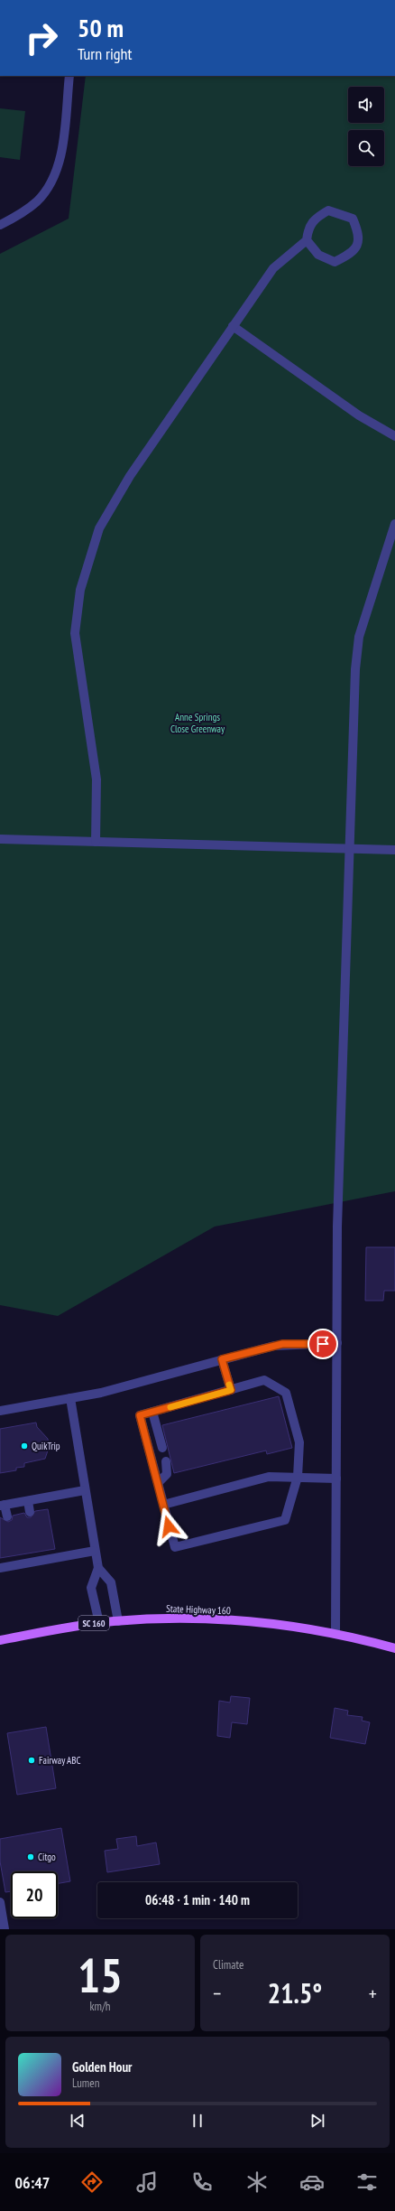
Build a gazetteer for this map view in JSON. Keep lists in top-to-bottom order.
{
  "streets": {
    "main road": ["State Highway 160", "SC 160"]
  },
  "parks": ["Anne Springs Close Greenway"],
  "places": ["QuikTrip", "Fairway ABC", "Citgo"],
  "page": {
    "turn": ["50 m", "Turn right"],
    "limit": "20",
    "trip": "06:48 · 1 min · 140 m",
    "tile": [
      ["15", "km/h"],
      "Climate"
    ],
    "heat": ["−", "21.5°", "+"],
    "song": ["Golden Hour", "Lumen"],
    "tabs": "06:47"
  }
}
